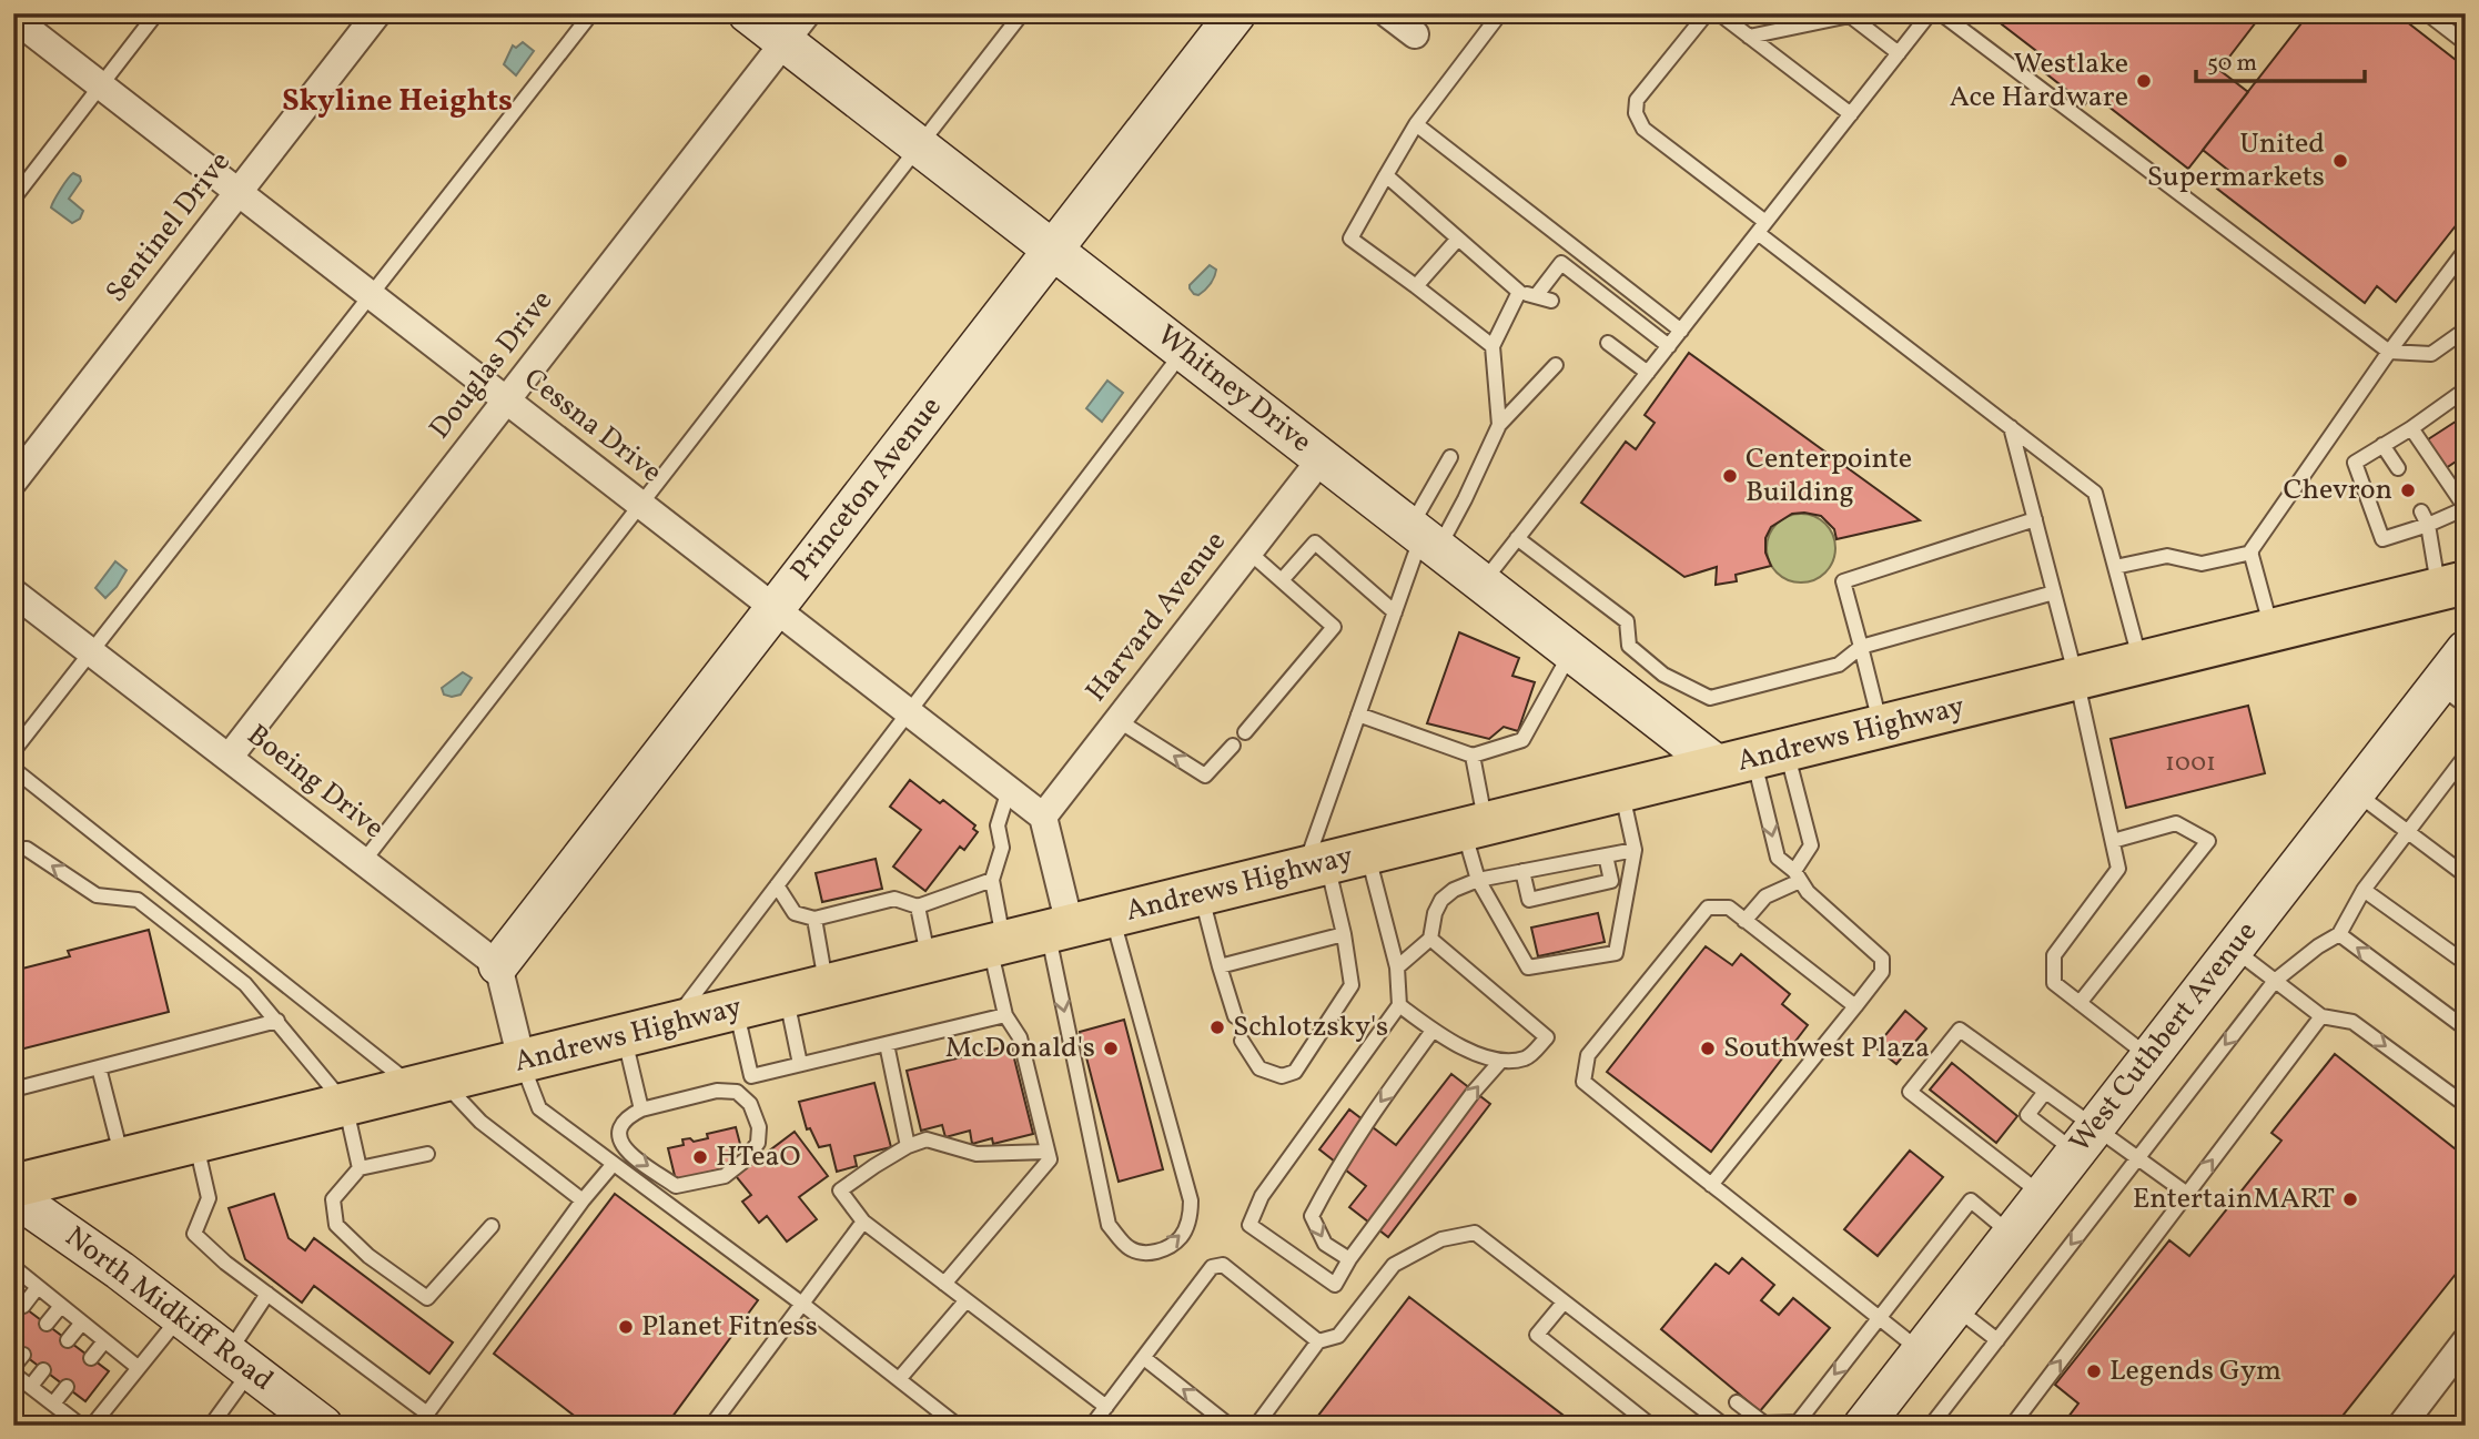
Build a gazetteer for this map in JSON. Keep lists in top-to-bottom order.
{
  "streets": {
    "main road": ["Andrews Highway"],
    "street": [
      "Sentinel Drive",
      "Douglas Drive",
      "Whitney Drive",
      "Cessna Drive",
      "Princeton Avenue",
      "Harvard Avenue",
      "Boeing Drive",
      "West Cuthbert Avenue",
      "North Midkiff Road"
    ]
  },
  "crossings": [
    ["Sentinel Drive", "Cessna Drive"],
    ["Douglas Drive", "Whitney Drive"],
    ["Douglas Drive", "Cessna Drive"],
    ["Douglas Drive", "Boeing Drive"],
    ["Whitney Drive", "Princeton Avenue"],
    ["Whitney Drive", "Harvard Avenue"],
    ["Whitney Drive", "Andrews Highway"],
    ["Cessna Drive", "Princeton Avenue"],
    ["Cessna Drive", "Harvard Avenue"],
    ["Princeton Avenue", "Boeing Drive"]
  ],
  "districts": ["Skyline Heights"],
  "places": [
    "Westlake Ace Hardware",
    "United Supermarkets",
    "Centerpointe Building",
    "Chevron",
    "Schlotzsky's",
    "McDonald's",
    "Southwest Plaza",
    "HTeaO",
    "EntertainMART",
    "Planet Fitness",
    "Legends Gym"
  ],
  "house_numbers": ["1001"],
  "scale_bar": "50 m"
}
